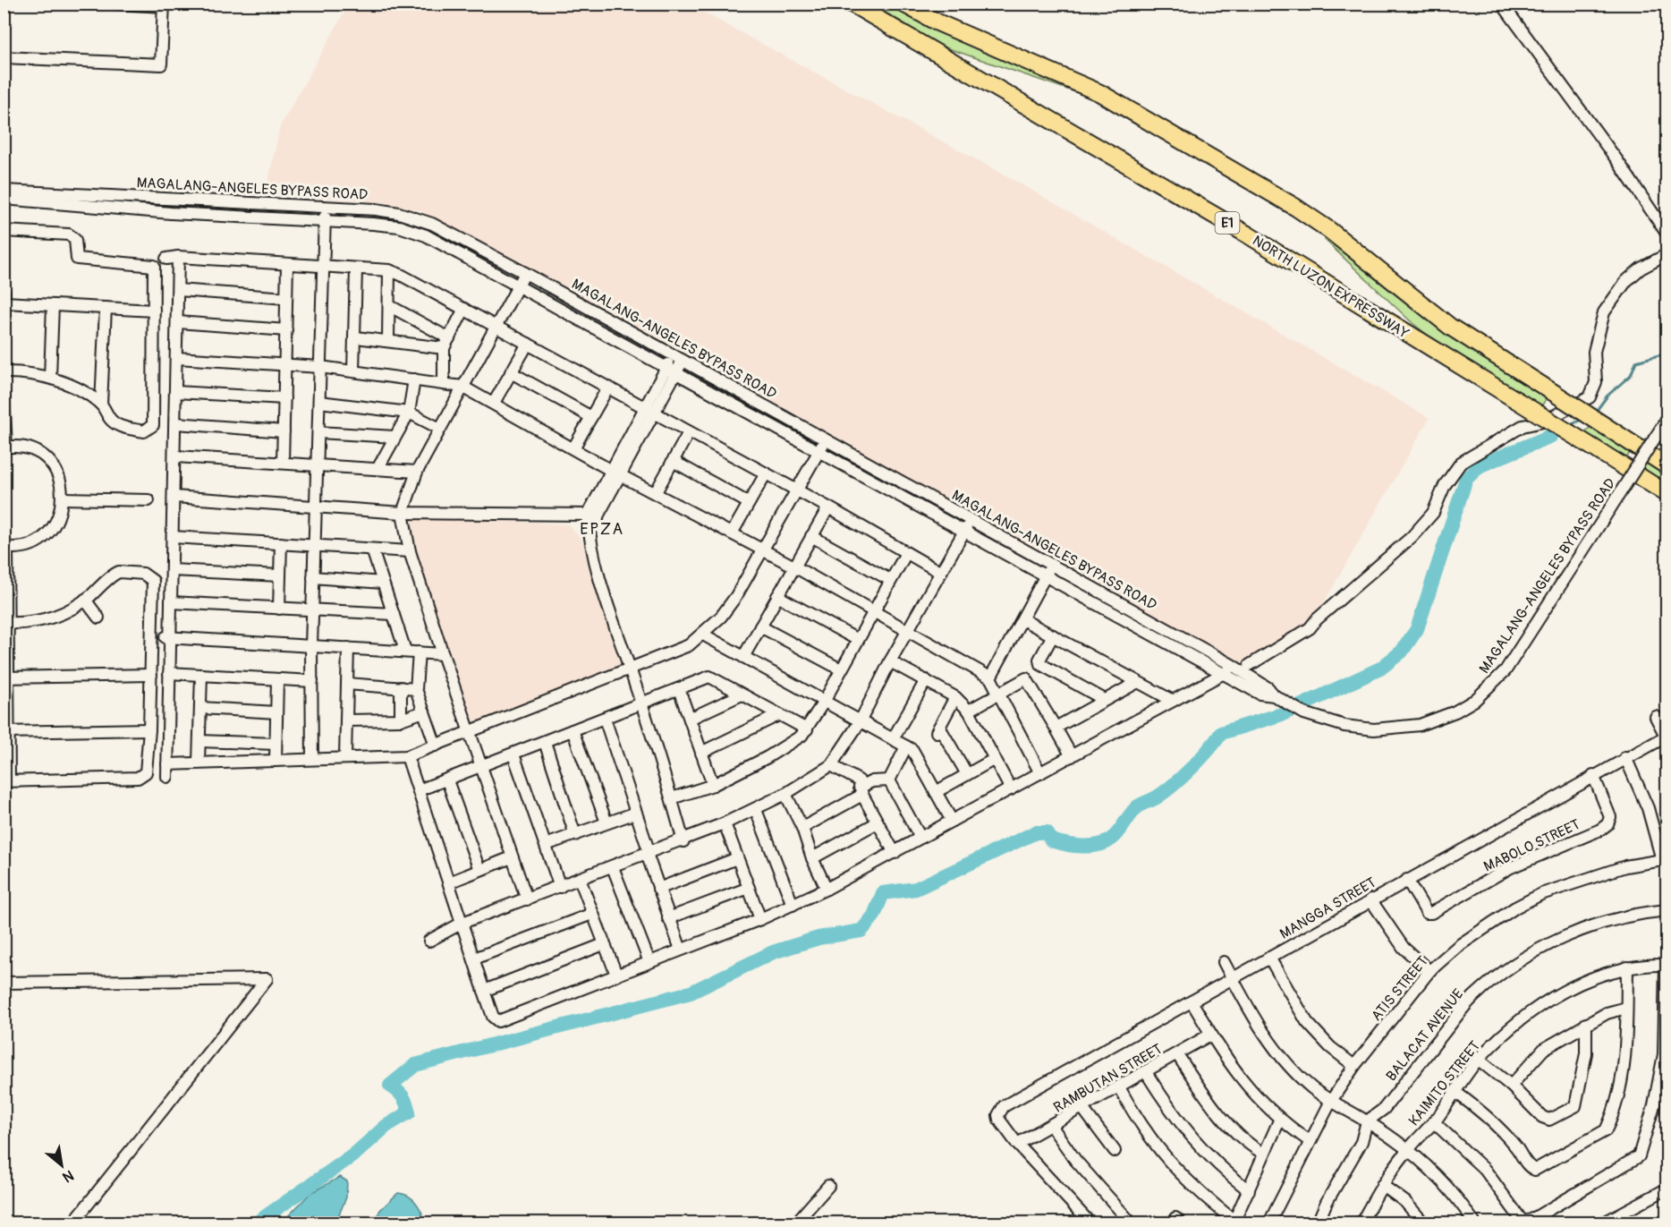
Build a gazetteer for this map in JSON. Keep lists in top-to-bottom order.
{
  "streets": {
    "highway": ["E1", "NORTH LUZON EXPRESSWAY"],
    "street": [
      "MAGALANG-ANGELES BYPASS ROAD",
      "MABOLO STREET",
      "MANGGA STREET",
      "ATIS STREET",
      "BALACAT AVENUE",
      "RAMBUTAN STREET",
      "KAIMITO STREET"
    ]
  },
  "crossings": [
    ["MABOLO STREET", "MANGGA STREET"],
    ["MANGGA STREET", "RAMBUTAN STREET"]
  ],
  "districts": ["EPZA"],
  "north": "bottom right"
}
